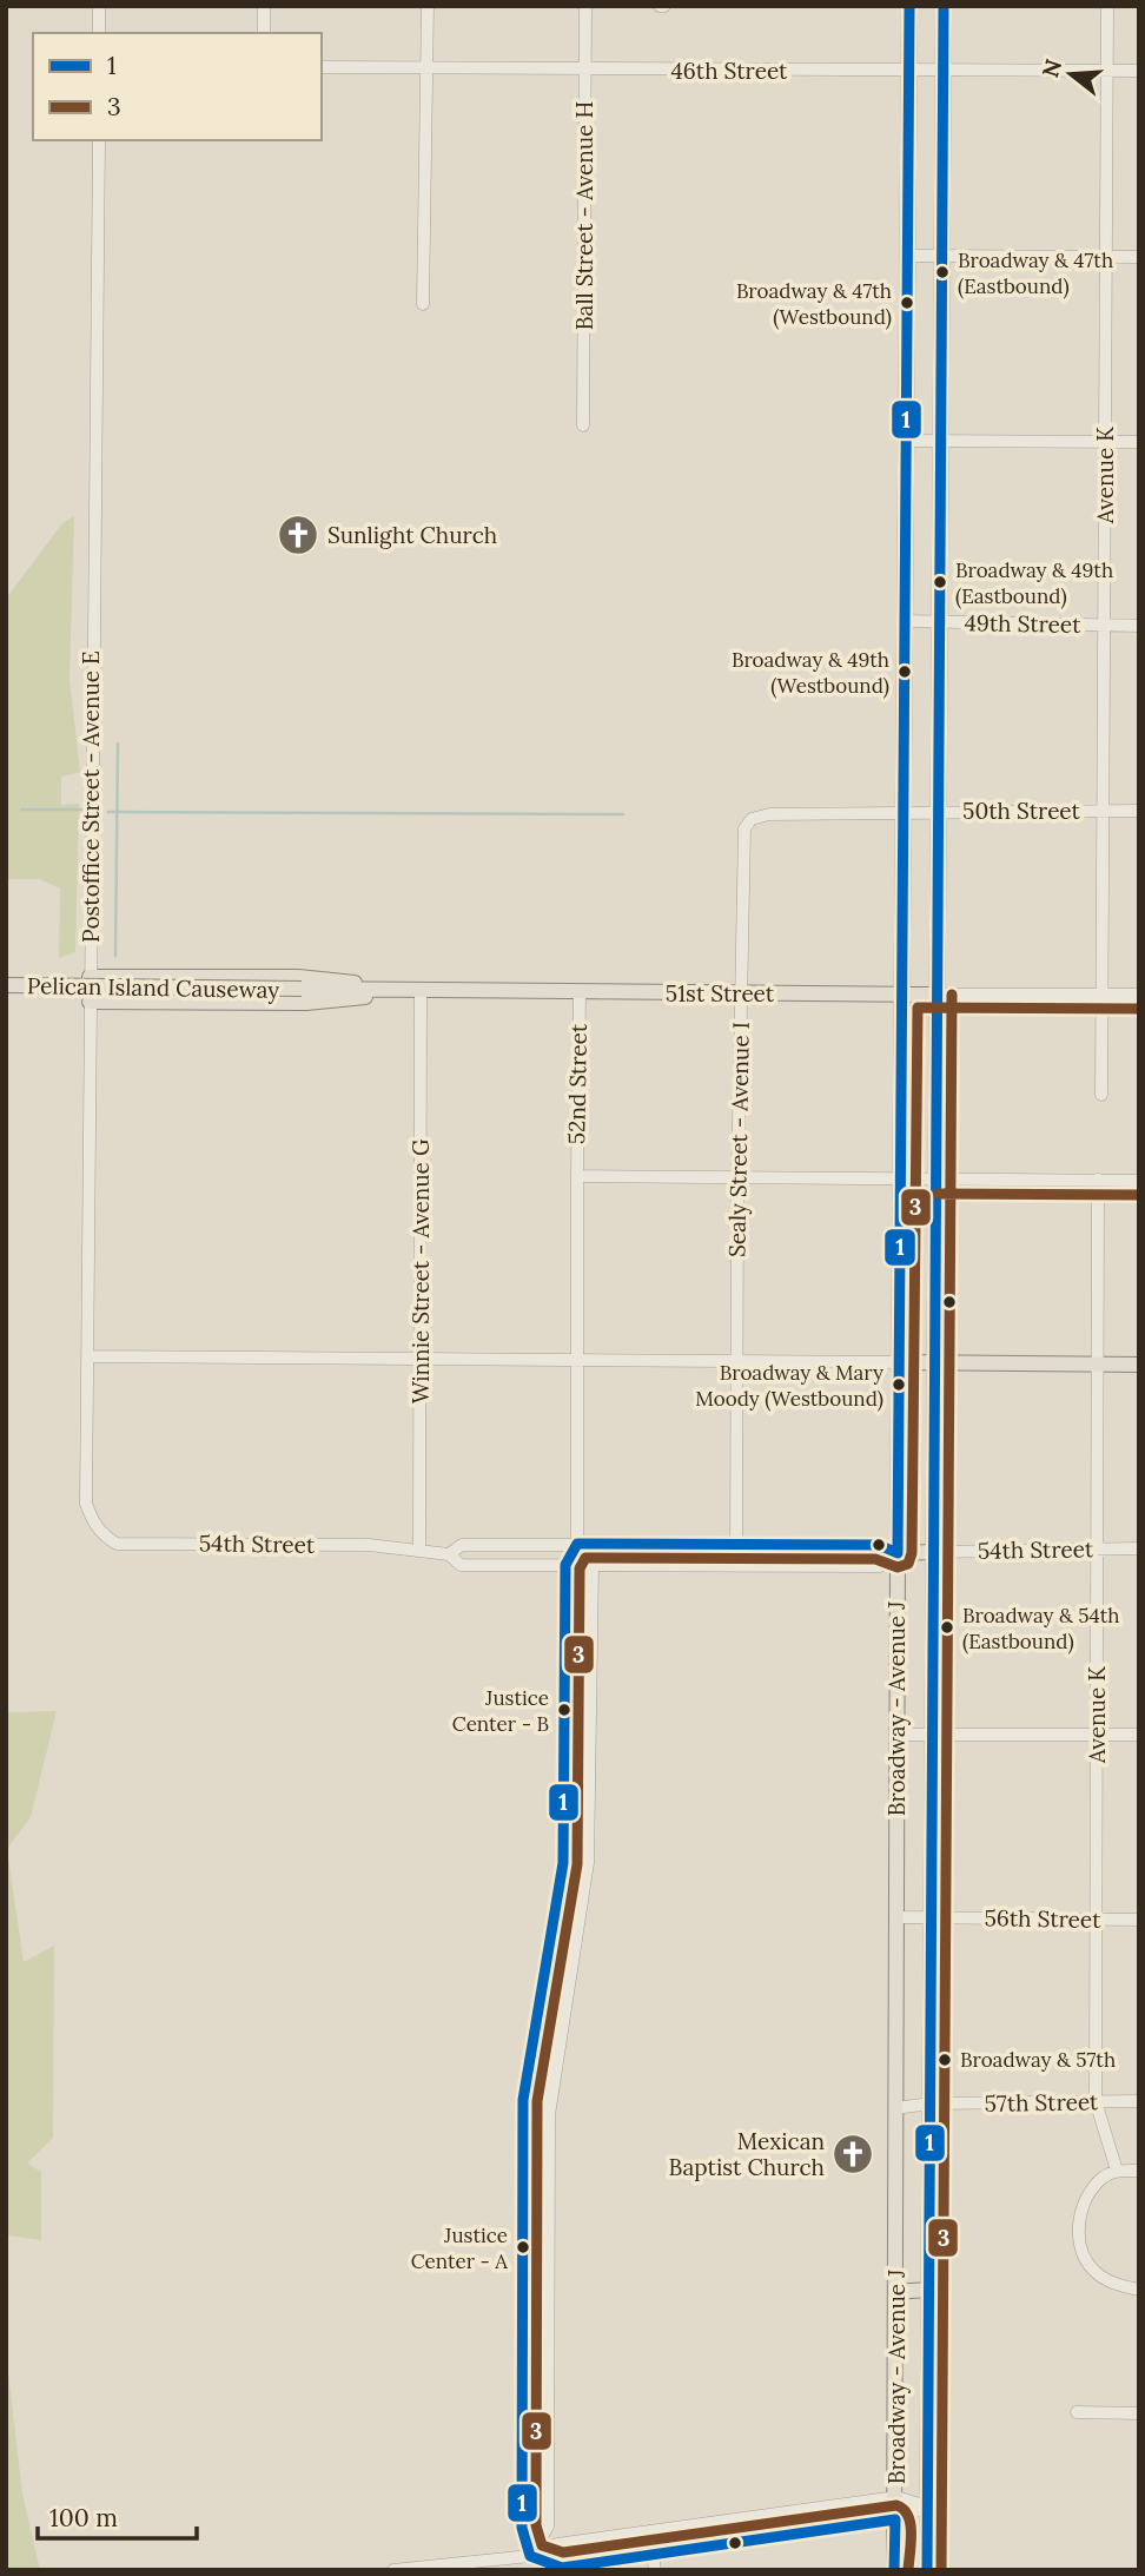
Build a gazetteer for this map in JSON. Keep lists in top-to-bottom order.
{
  "streets": {
    "main road": ["Pelican Island Causeway", "51st Street", "Broadway - Avenue J"],
    "street": [
      "46th Street",
      "Ball Street - Avenue H",
      "Avenue K",
      "49th Street",
      "Postoffice Street - Avenue E",
      "50th Street",
      "52nd Street",
      "Sealy Street - Avenue I",
      "Winnie Street - Avenue G",
      "54th Street",
      "56th Street",
      "57th Street"
    ]
  },
  "crossings": [
    ["46th Street", "Ball Street - Avenue H"],
    ["46th Street", "Avenue K"],
    ["46th Street", "Broadway - Avenue J"],
    ["Avenue K", "49th Street"],
    ["Avenue K", "50th Street"],
    ["Avenue K", "51st Street"],
    ["Avenue K", "52nd Street"],
    ["Avenue K", "54th Street"],
    ["Avenue K", "56th Street"],
    ["Avenue K", "57th Street"],
    ["49th Street", "Broadway - Avenue J"],
    ["Postoffice Street - Avenue E", "54th Street"],
    ["50th Street", "Sealy Street - Avenue I"],
    ["50th Street", "Broadway - Avenue J"],
    ["Pelican Island Causeway", "51st Street"],
    ["51st Street", "52nd Street"],
    ["51st Street", "Sealy Street - Avenue I"],
    ["51st Street", "Winnie Street - Avenue G"],
    ["51st Street", "Broadway - Avenue J"],
    ["52nd Street", "Sealy Street - Avenue I"],
    ["52nd Street", "Broadway - Avenue J"],
    ["Sealy Street - Avenue I", "54th Street"],
    ["Sealy Street - Avenue I", "Broadway - Avenue J"],
    ["Winnie Street - Avenue G", "54th Street"],
    ["54th Street", "Broadway - Avenue J"],
    ["Broadway - Avenue J", "56th Street"],
    ["Broadway - Avenue J", "57th Street"]
  ],
  "places": {
    "other": [
      "Broadway & 47th (Eastbound)",
      "Broadway & 47th (Westbound)",
      "Broadway & 49th (Eastbound)",
      "Broadway & 49th (Westbound)",
      "Broadway & Mary Moody (Westbound)",
      "Broadway & 54th (Eastbound)",
      "Justice Center - B",
      "Broadway & 57th",
      "Justice Center - A"
    ],
    "church": ["Sunlight Church", "Mexican Baptist Church"]
  },
  "lines": ["transit line 1", "transit line 3"],
  "legend": ["1", "3"],
  "scale_bar": "100 m",
  "north": "left"
}
